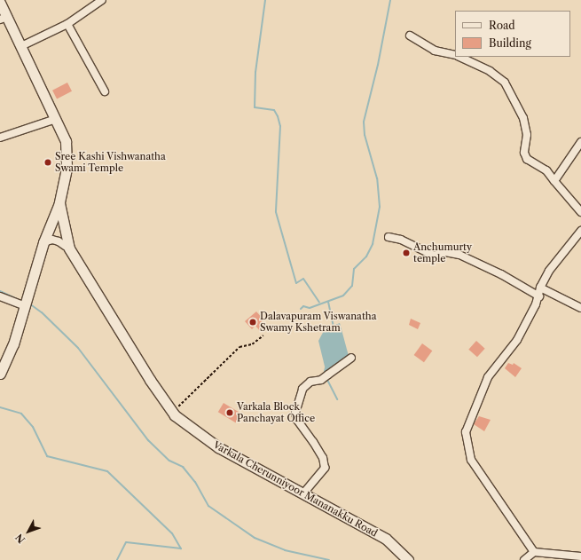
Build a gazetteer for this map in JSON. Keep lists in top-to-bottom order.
{
  "streets": {
    "main road": ["Varkala Cherunniyoor Mananakku Road"]
  },
  "places": [
    "Sree Kashi Vishwanatha Swami Temple",
    "Anchumurty temple",
    "Dalavapuram Viswanatha Swamy Kshetram",
    "Varkala Block Panchayat Office"
  ],
  "legend": ["Road", "Building"],
  "north": "bottom left"
}
